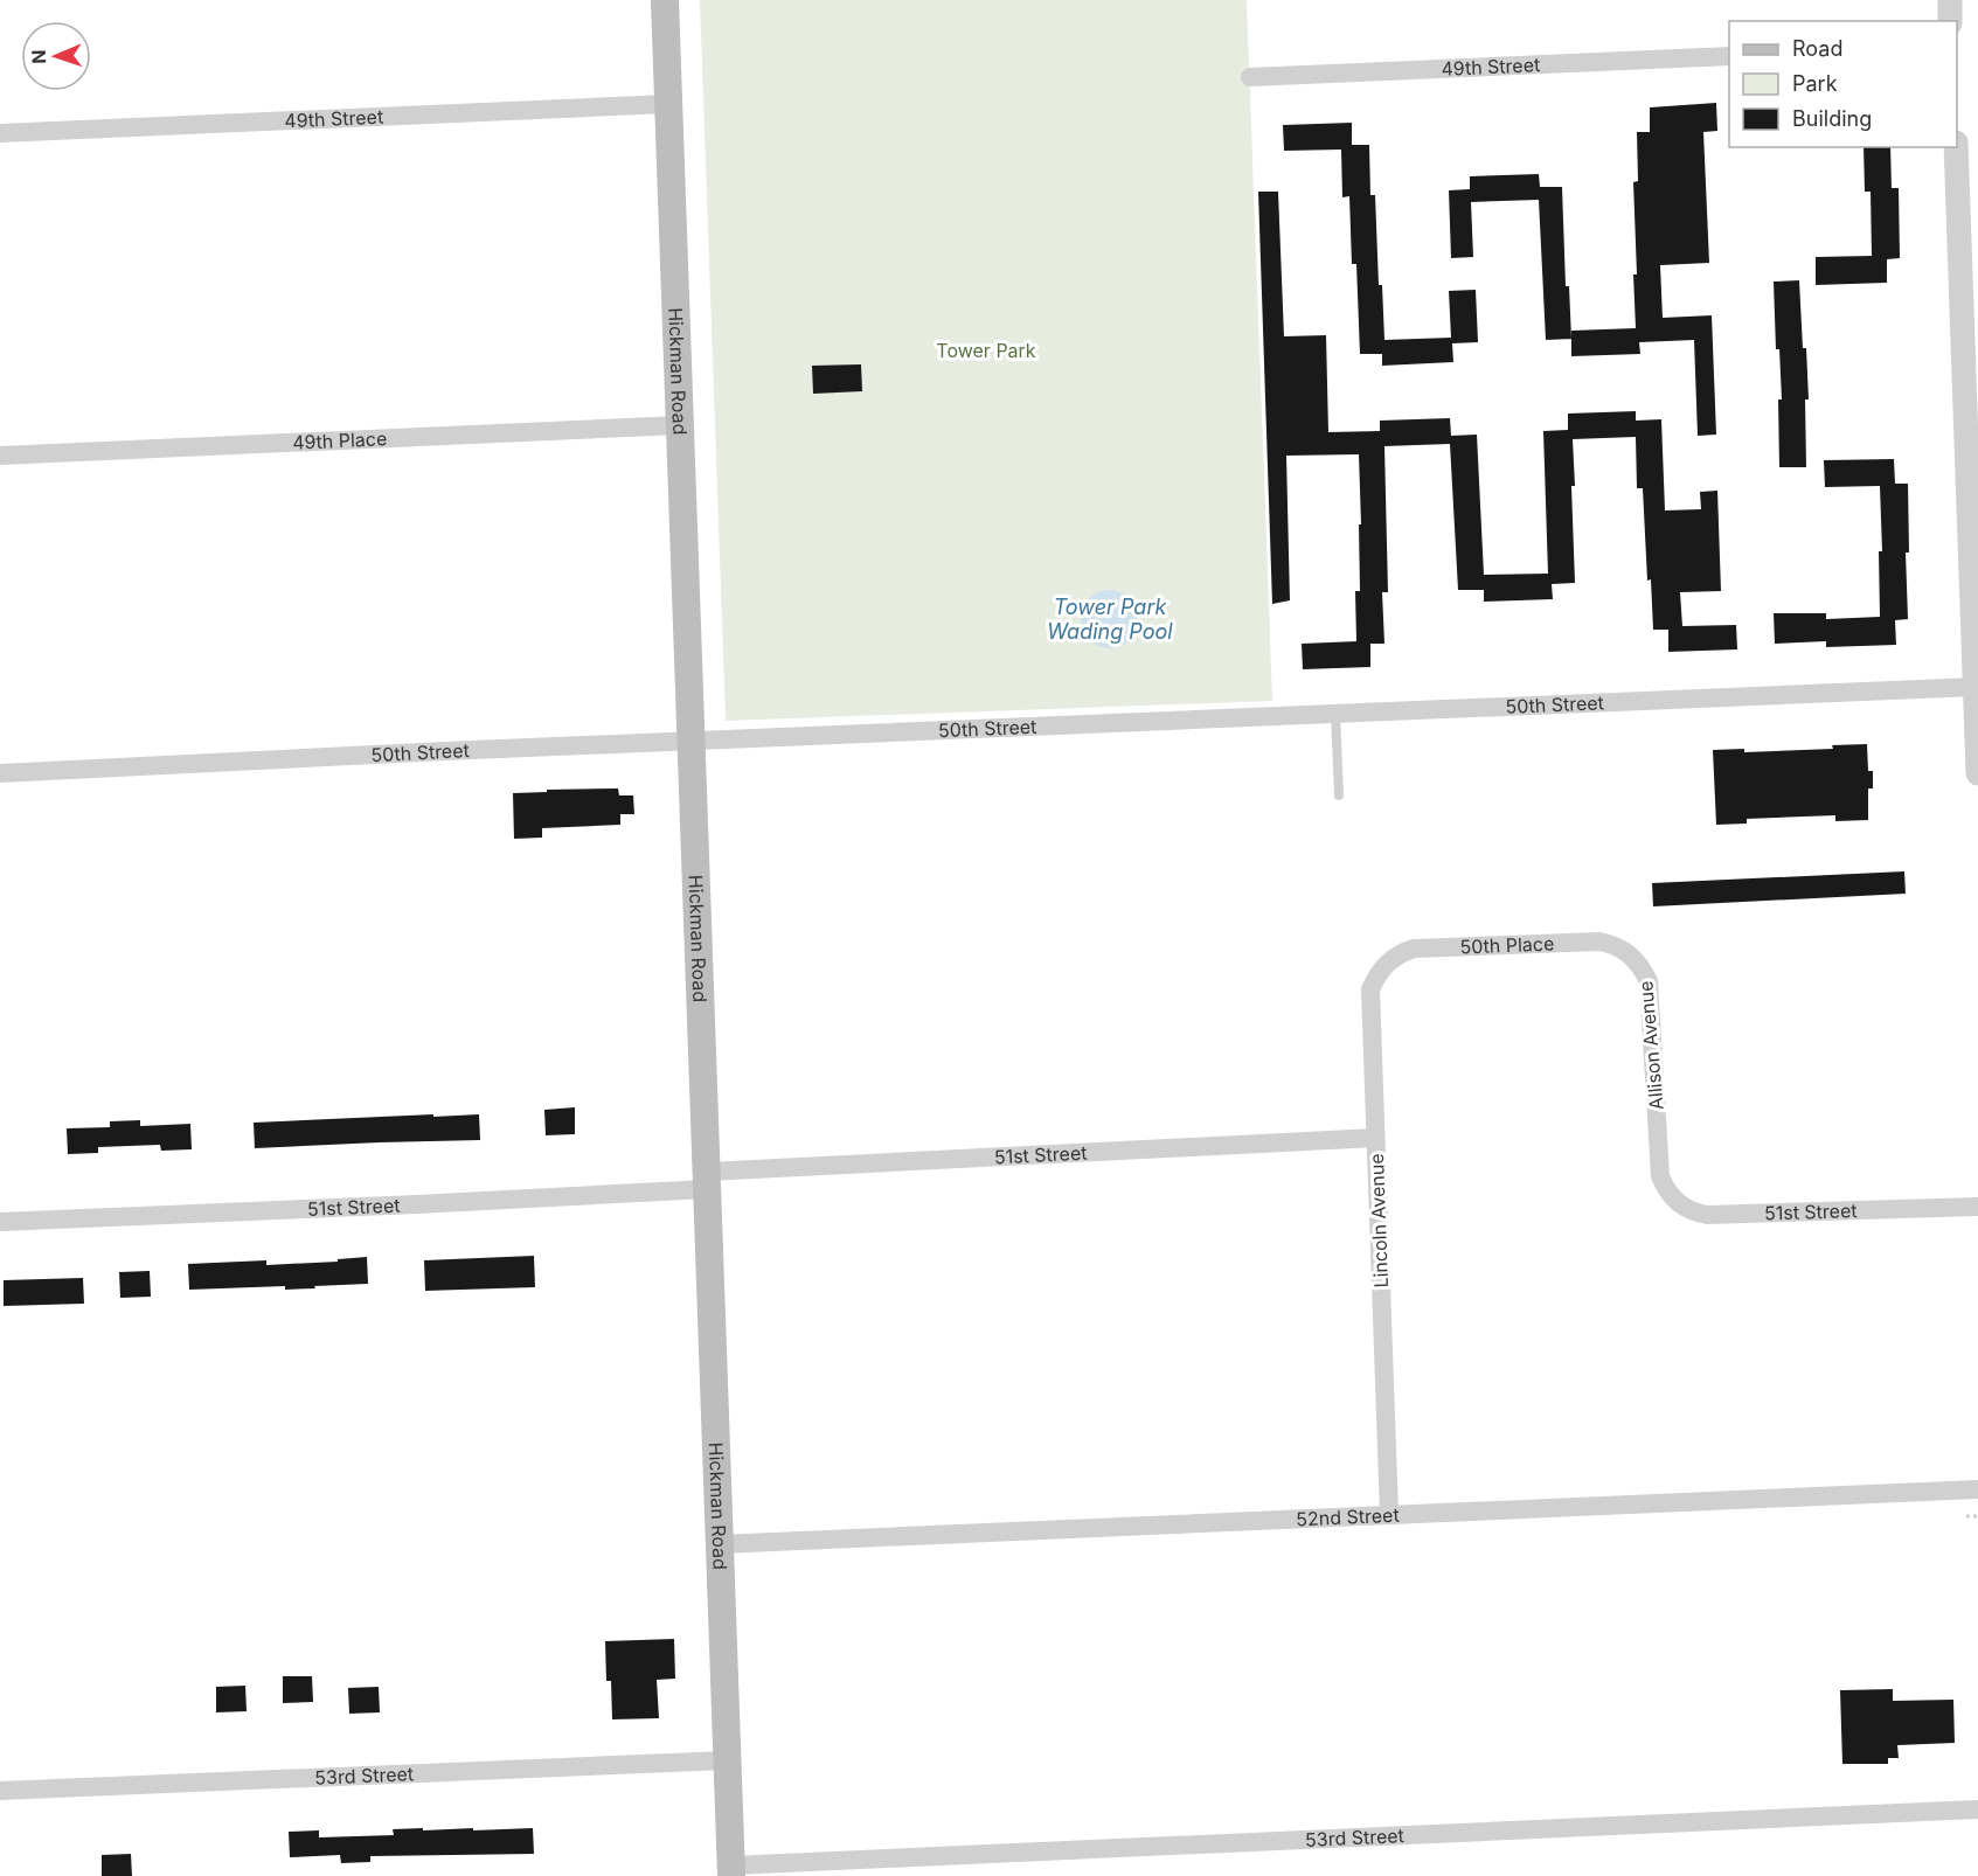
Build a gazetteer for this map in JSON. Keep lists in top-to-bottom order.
{
  "streets": {
    "main road": ["Hickman Road"],
    "street": [
      "49th Street",
      "49th Place",
      "50th Street",
      "50th Place",
      "Allison Avenue",
      "51st Street",
      "Lincoln Avenue",
      "52nd Street",
      "53rd Street"
    ]
  },
  "crossings": [
    ["49th Street", "Hickman Road"],
    ["Hickman Road", "49th Place"],
    ["Hickman Road", "50th Street"],
    ["Hickman Road", "51st Street"],
    ["Hickman Road", "52nd Street"],
    ["Hickman Road", "53rd Street"],
    ["50th Place", "Allison Avenue"],
    ["50th Place", "Lincoln Avenue"],
    ["Allison Avenue", "51st Street"],
    ["51st Street", "Lincoln Avenue"],
    ["Lincoln Avenue", "52nd Street"]
  ],
  "water": ["Tower Park Wading Pool"],
  "parks": ["Tower Park"],
  "legend": ["Road", "Park", "Building"],
  "north": "left"
}
